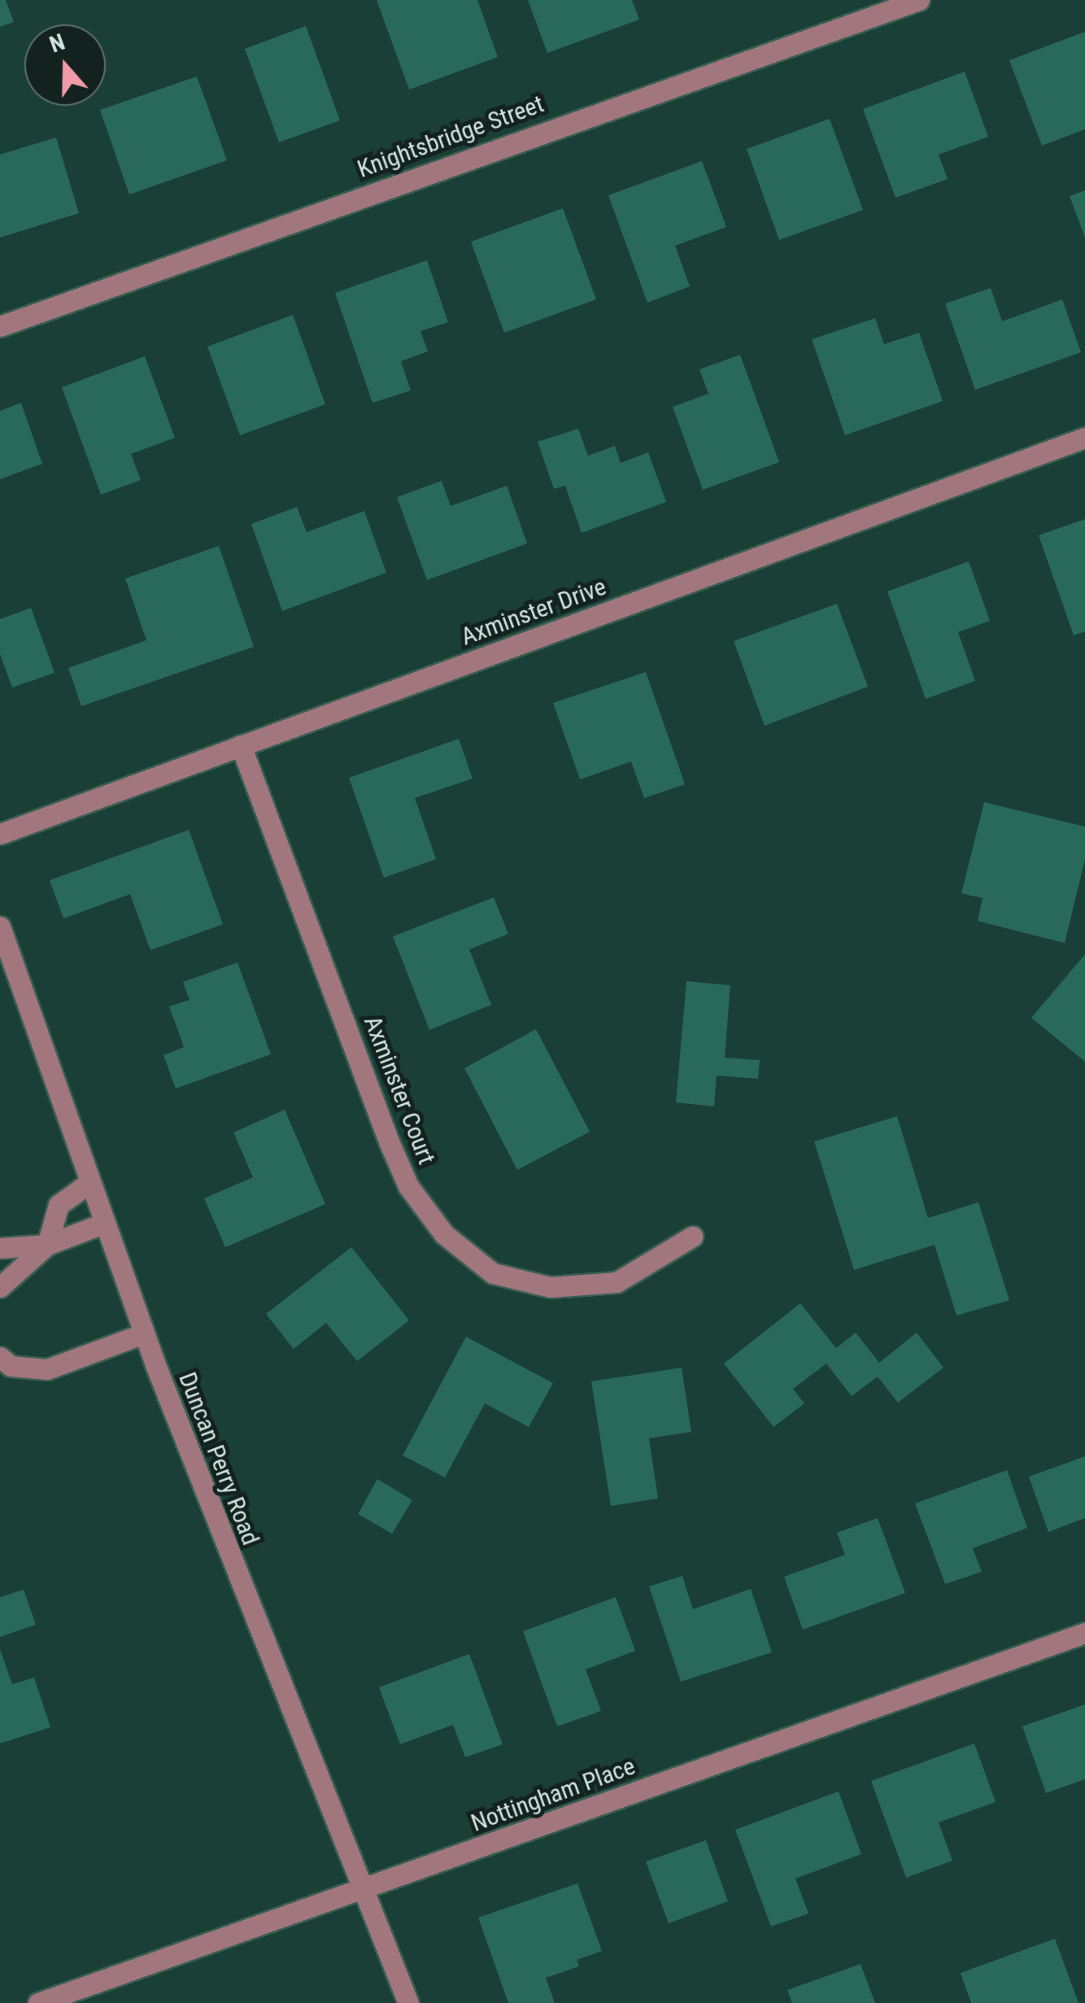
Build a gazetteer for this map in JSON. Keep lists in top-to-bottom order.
{
  "streets": {
    "street": [
      "Knightsbridge Street",
      "Axminster Drive",
      "Axminster Court",
      "Duncan Perry Road",
      "Nottingham Place"
    ]
  },
  "crossings": [
    ["Axminster Drive", "Axminster Court"],
    ["Duncan Perry Road", "Nottingham Place"]
  ],
  "north": "top"
}
